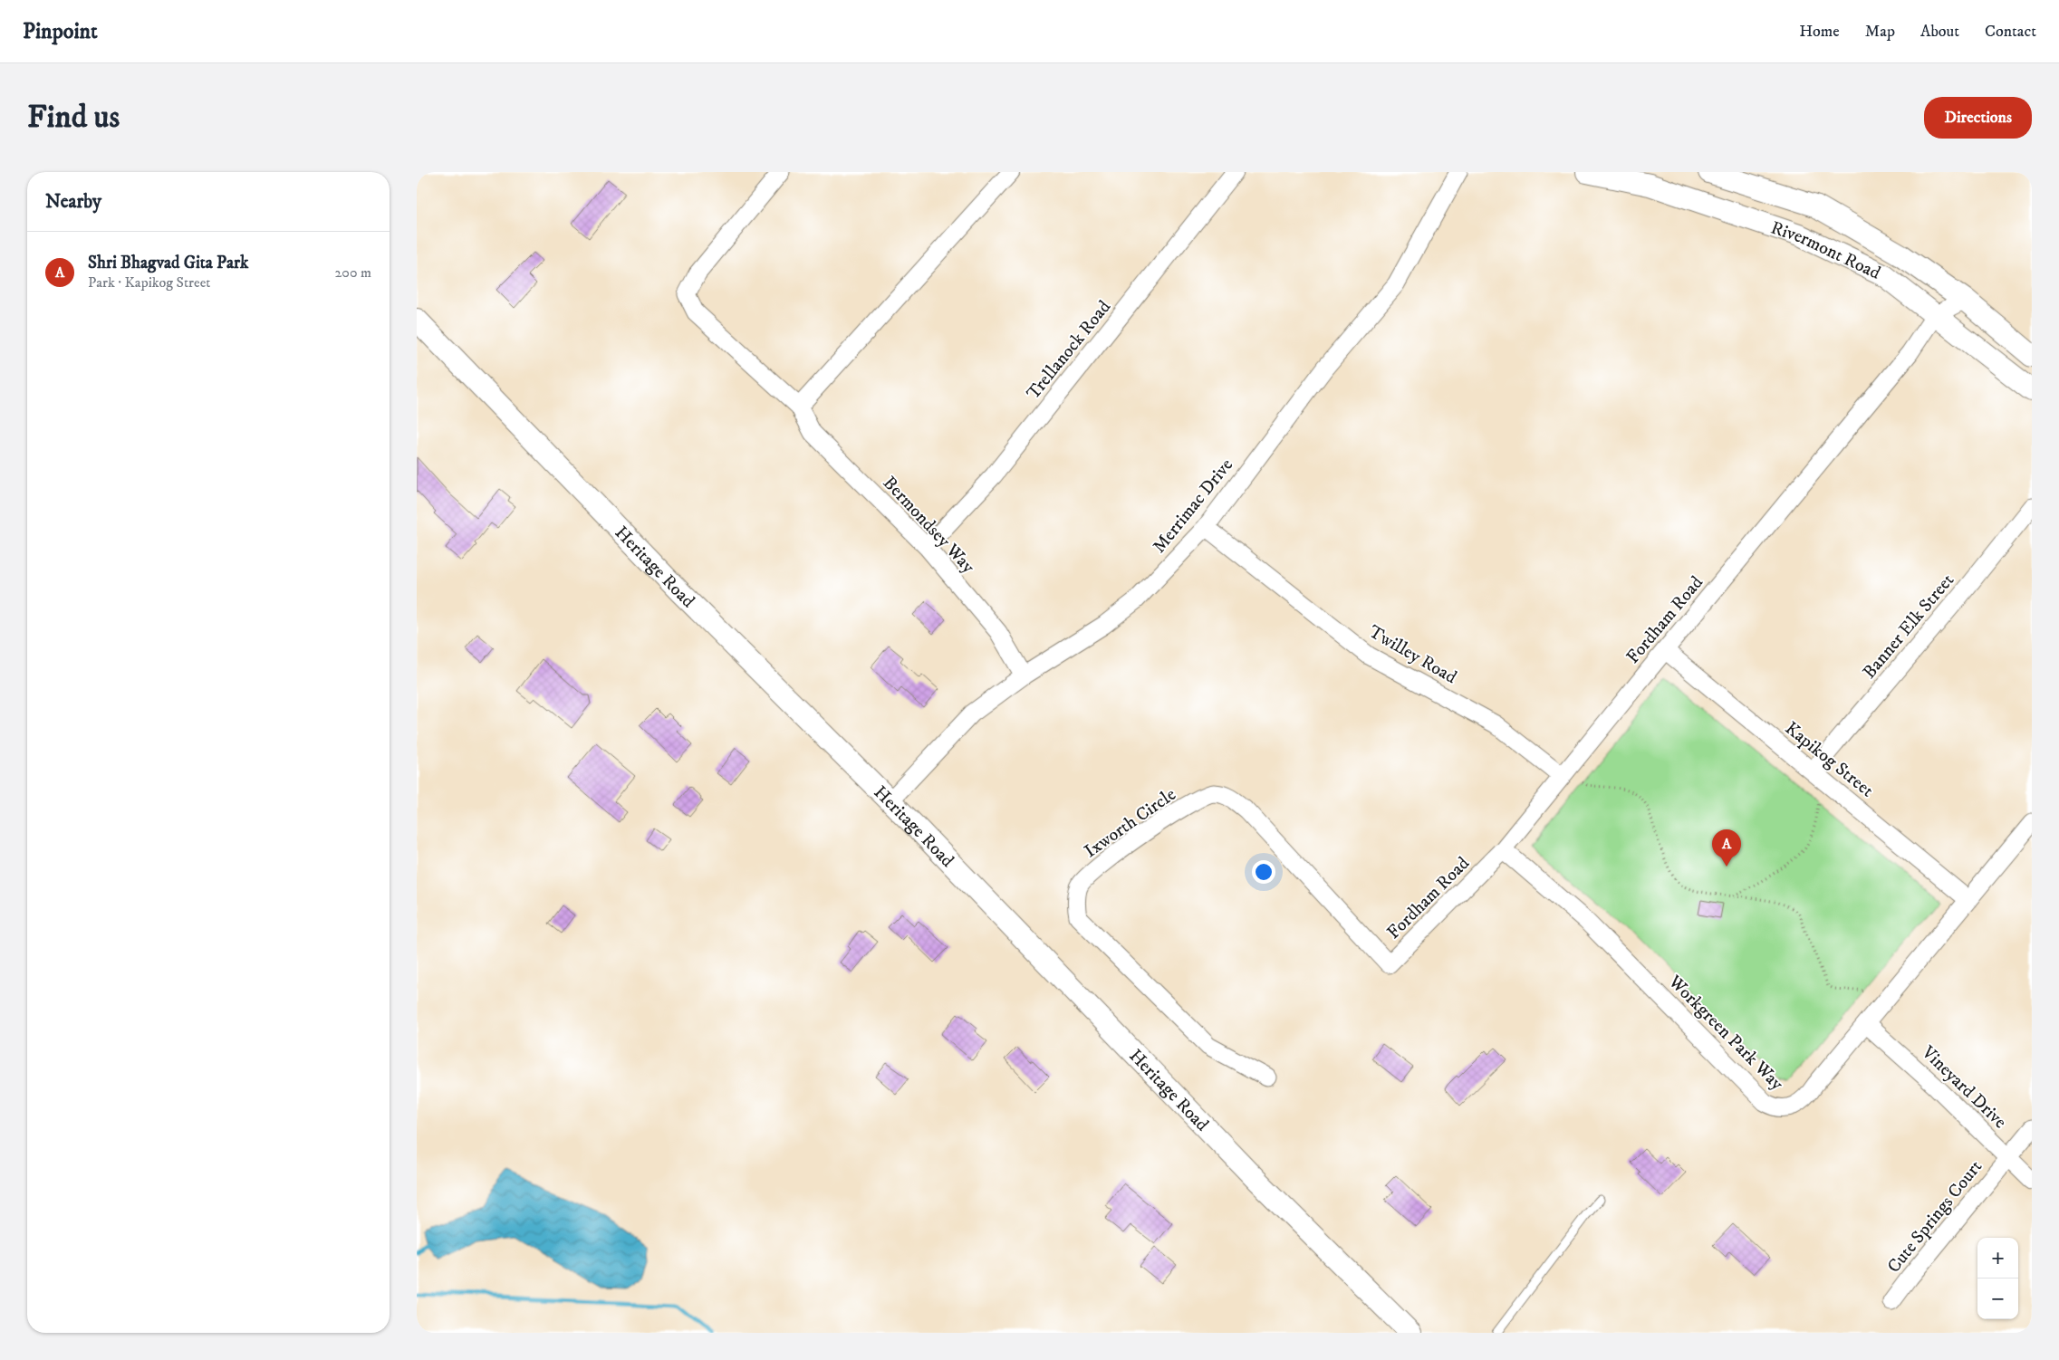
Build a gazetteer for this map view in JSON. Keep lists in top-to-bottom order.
{
  "streets": {
    "street": [
      "Rivermont Road",
      "Trellanock Road",
      "Merrimac Drive",
      "Bermondsey Way",
      "Heritage Road",
      "Fordham Road",
      "Banner Elk Street",
      "Twilley Road",
      "Kapikog Street",
      "Ixworth Circle",
      "Workgreen Park Way",
      "Vineyard Drive",
      "Cute Springs Court"
    ]
  },
  "crossings": [
    ["Rivermont Road", "Fordham Road"],
    ["Trellanock Road", "Bermondsey Way"],
    ["Merrimac Drive", "Bermondsey Way"],
    ["Merrimac Drive", "Heritage Road"],
    ["Merrimac Drive", "Twilley Road"],
    ["Fordham Road", "Twilley Road"],
    ["Fordham Road", "Kapikog Street"],
    ["Fordham Road", "Ixworth Circle"],
    ["Fordham Road", "Workgreen Park Way"],
    ["Banner Elk Street", "Kapikog Street"],
    ["Kapikog Street", "Workgreen Park Way"],
    ["Workgreen Park Way", "Vineyard Drive"],
    ["Vineyard Drive", "Cute Springs Court"]
  ],
  "page": {
    "header": "Pinpoint",
    "nav": [
      "Home",
      "Map",
      "About",
      "Contact"
    ],
    "buttons": "Directions",
    "title": "Find us",
    "heading": "Nearby",
    "list": [
      {
        "mark": "A",
        "name": "Shri Bhagvad Gita Park",
        "note": "Park · Kapikog Street",
        "value": "200 m"
      }
    ],
    "pins": "A",
    "map_buttons": ["+", "−"]
  }
}
